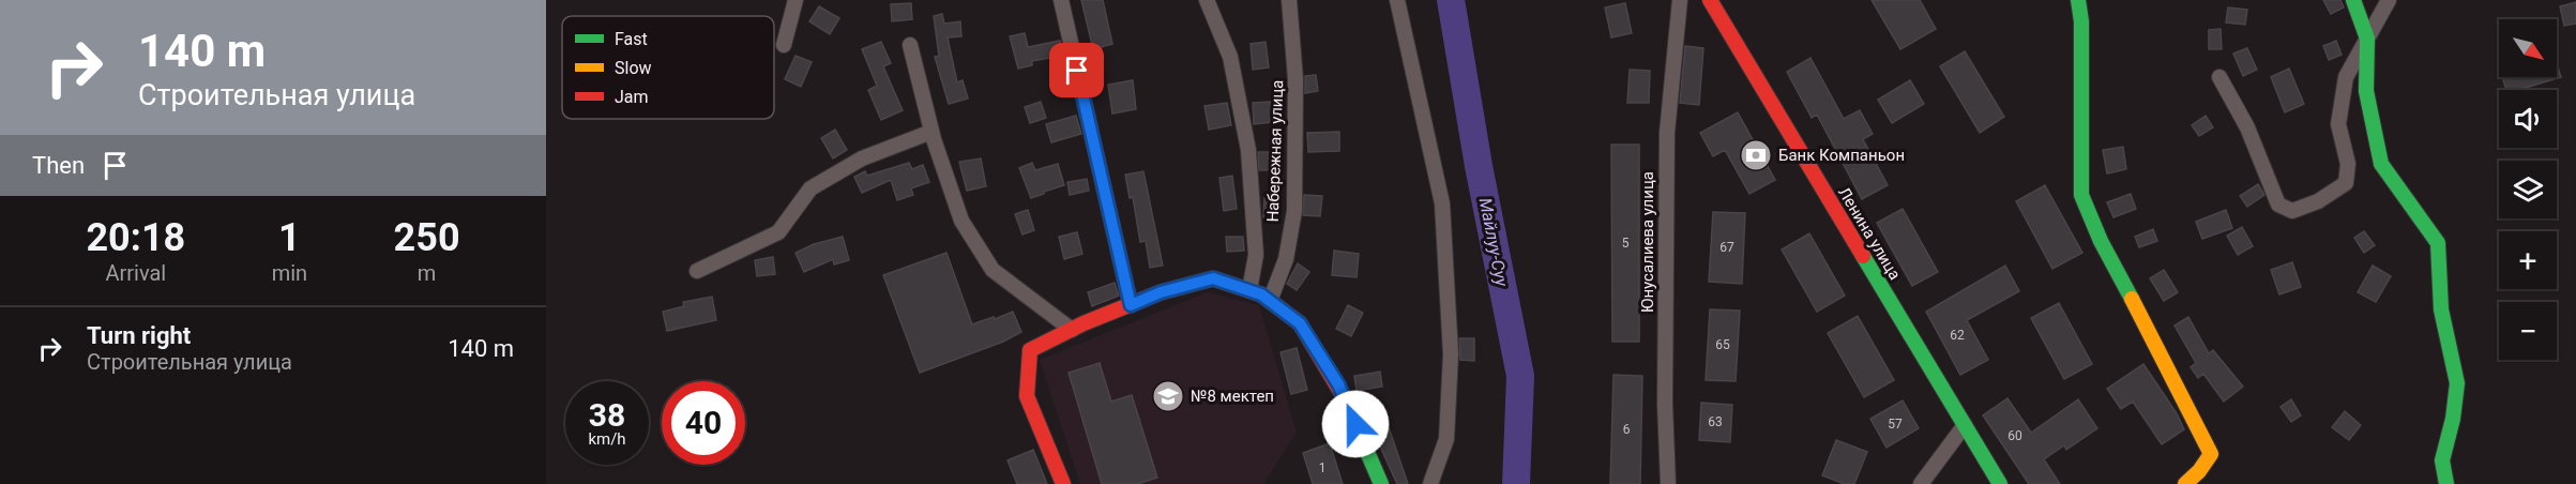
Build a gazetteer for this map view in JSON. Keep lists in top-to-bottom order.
{
  "streets": {
    "street": ["Набережная улица", "Ленина улица", "Юнусалиева улица"]
  },
  "water": ["Майлуу-Суу"],
  "places": {
    "bank": ["Банк Компаньон"],
    "school or university": ["№8 мектеп"]
  },
  "house_numbers": [
    "5",
    "67",
    "62",
    "65",
    "63",
    "57",
    "6",
    "60",
    "1"
  ],
  "legend": ["Fast", "Slow", "Jam"],
  "north": "bottom right",
  "page": {
    "turn": ["140 m", "Строительная улица"],
    "map_buttons": ["+", "−"],
    "then": "Then",
    "eta": [
      "20:18",
      "Arrival",
      "1",
      "min",
      "250",
      "m"
    ],
    "list": [
      {
        "name": "Turn right",
        "note": "Строительная улица",
        "value": "140 m"
      }
    ],
    "speed": "38 km/h",
    "limit": "40"
  }
}
